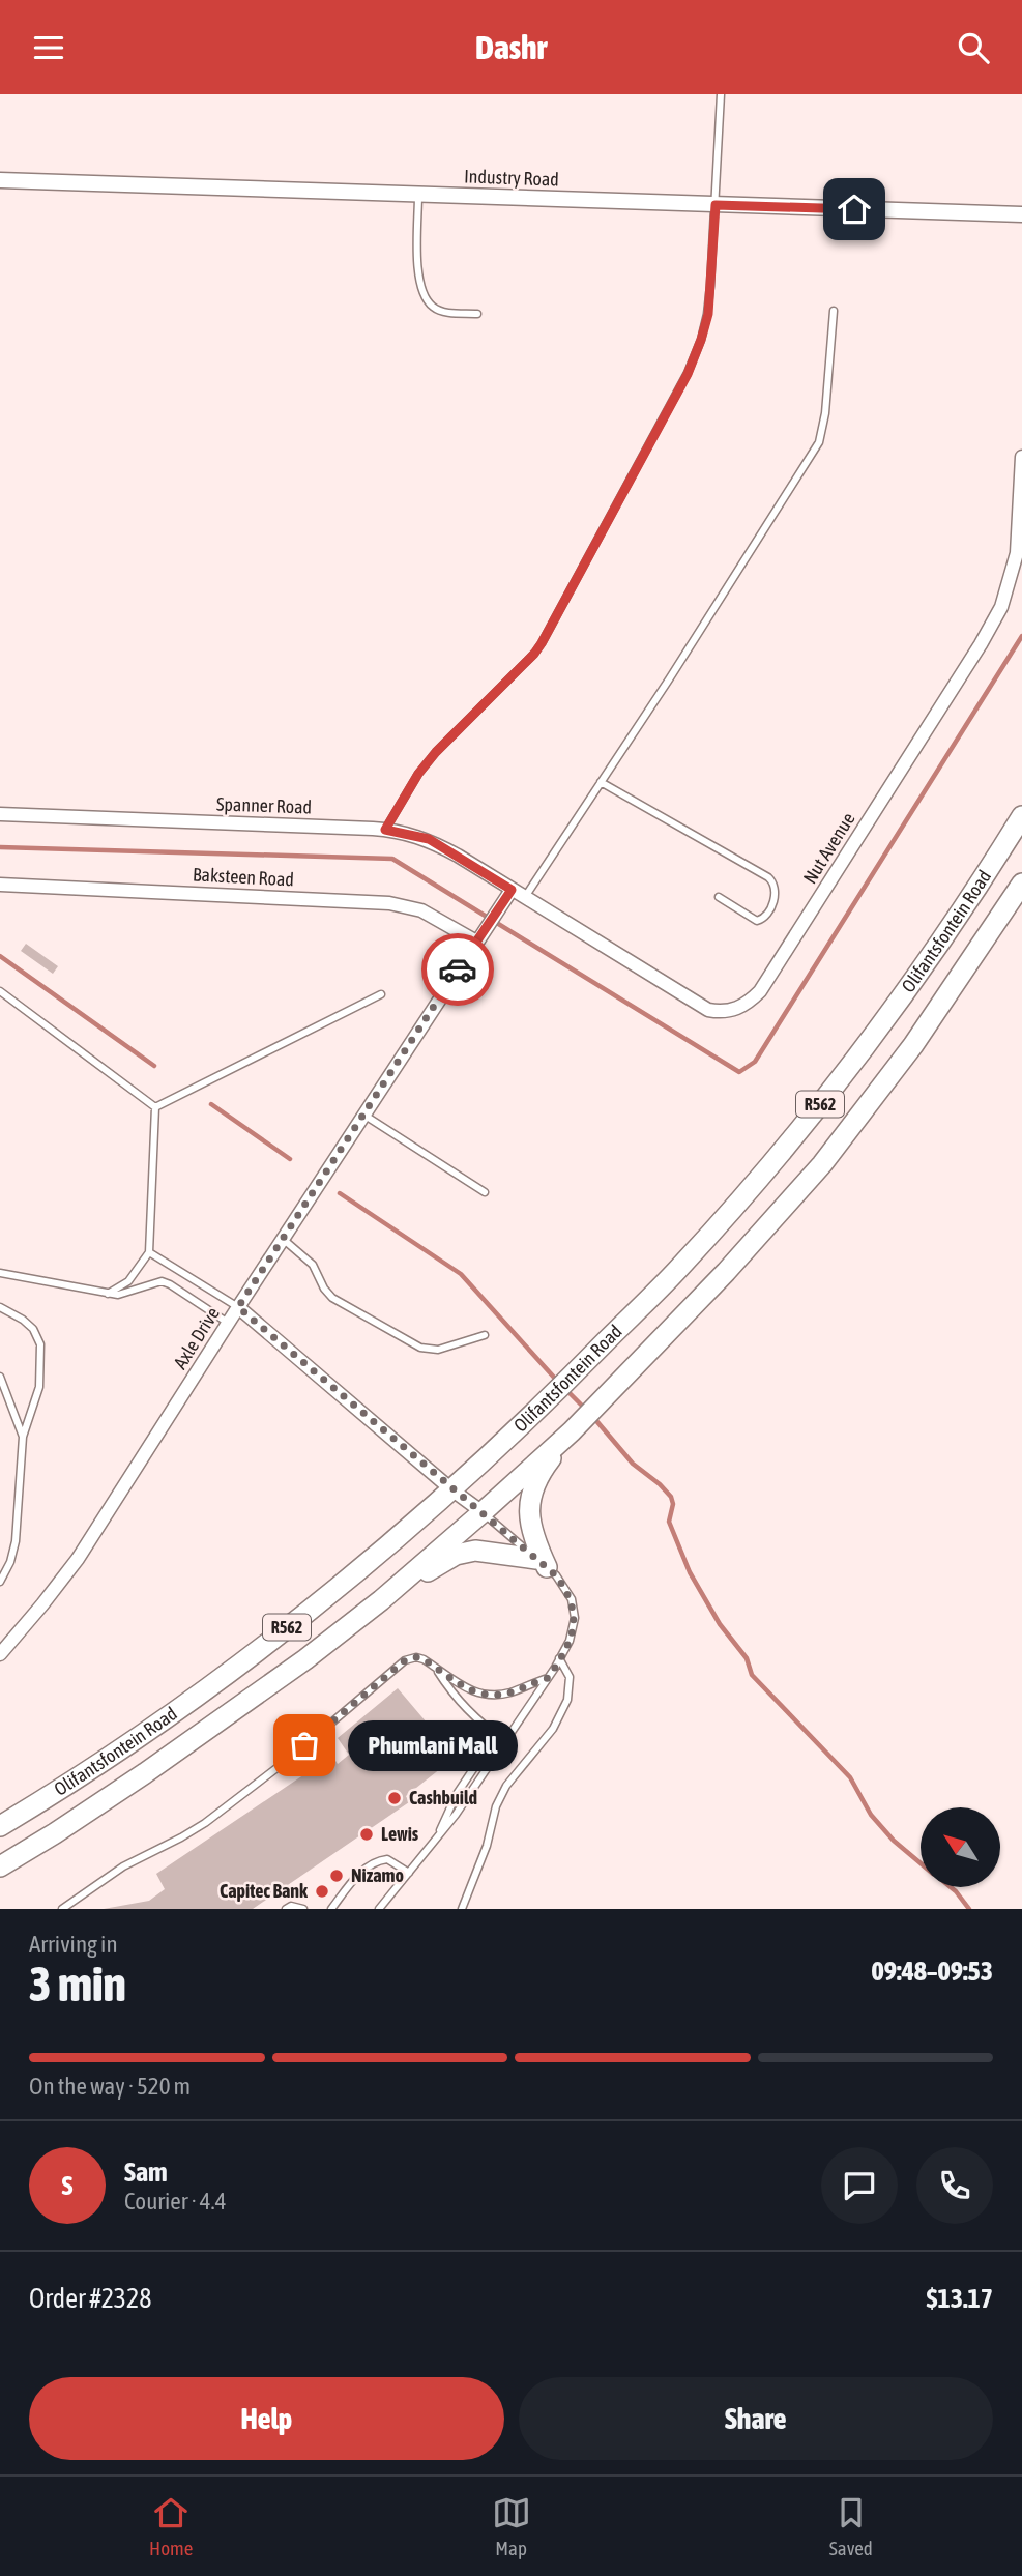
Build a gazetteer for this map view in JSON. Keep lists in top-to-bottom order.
{
  "streets": {
    "main road": ["Olifantsfontein Road", "R562"],
    "street": [
      "Industry Road",
      "Spanner Road",
      "Nut Avenue",
      "Baksteen Road",
      "Axle Drive"
    ]
  },
  "crossings": [
    ["Spanner Road", "Nut Avenue"],
    ["Spanner Road", "Axle Drive"],
    ["Nut Avenue", "Axle Drive"],
    ["Baksteen Road", "Axle Drive"]
  ],
  "places": [
    "Phumlani Mall",
    "Cashbuild",
    "Lewis",
    "Nizamo",
    "Capitec Bank"
  ],
  "north": "top left",
  "page": {
    "header": "Dashr",
    "bubble": "Phumlani Mall",
    "heading": ["3 min", "Arriving in", "09:48–09:53"],
    "panel": [
      "Sam",
      "Courier · 4.4",
      "Order #2328",
      "$13.17"
    ],
    "bar": "On the way · 520 m",
    "round": "S",
    "buttons": ["Help", "Share"],
    "tabs": ["Home", "Map", "Saved"]
  }
}
